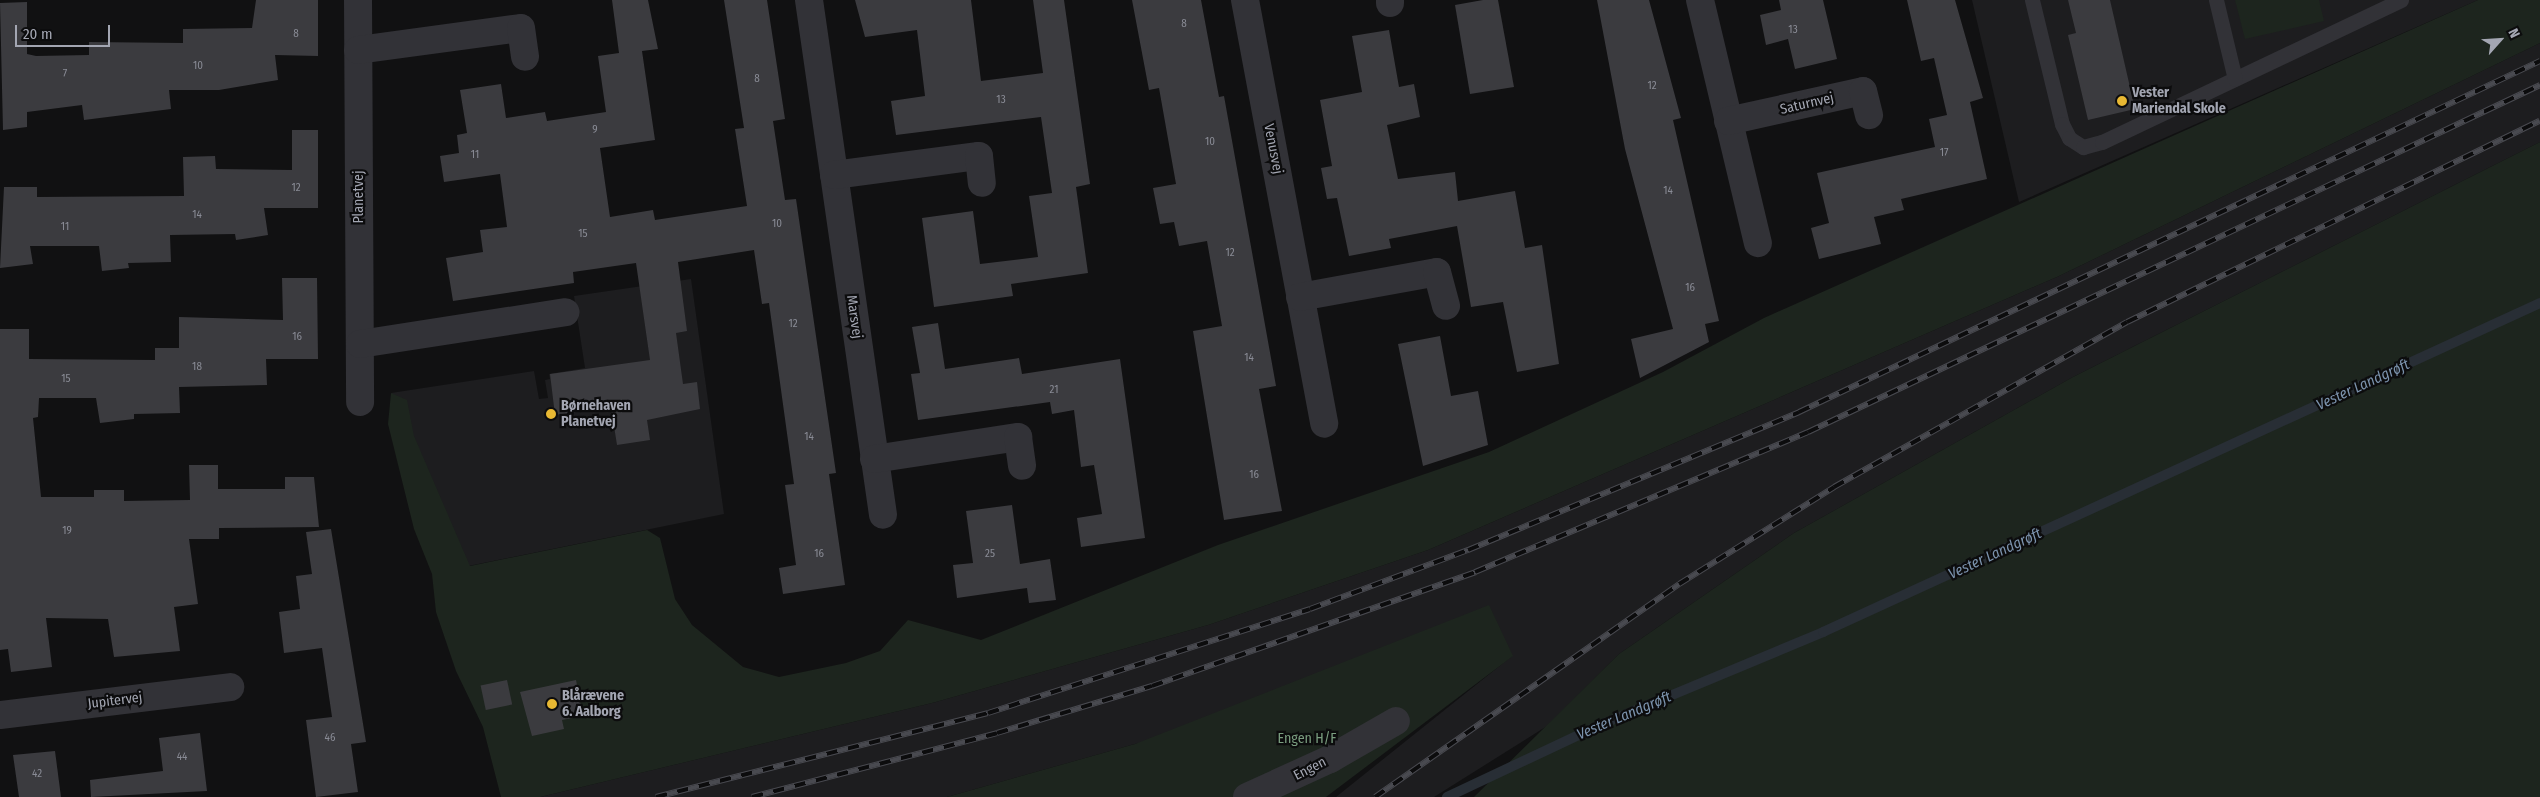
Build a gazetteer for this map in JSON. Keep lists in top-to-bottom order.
{
  "streets": {
    "street": [
      "Saturnvej",
      "Venusvej",
      "Planetvej",
      "Marsvej",
      "Jupitervej",
      "Engen"
    ]
  },
  "water": ["Vester Landgrøft"],
  "parks": ["Engen H/F"],
  "places": ["Vester Mariendal Skole", "Børnehaven Planetvej", "Blårævene 6. Aalborg"],
  "house_numbers": [
    "8",
    "13",
    "8",
    "10",
    "7",
    "8",
    "12",
    "13",
    "9",
    "10",
    "17",
    "11",
    "12",
    "14",
    "14",
    "10",
    "11",
    "15",
    "12",
    "16",
    "12",
    "16",
    "14",
    "18",
    "15",
    "21",
    "14",
    "16",
    "19",
    "16",
    "25",
    "46",
    "44",
    "42"
  ],
  "scale_bar": "20 m",
  "north": "top right"
}
